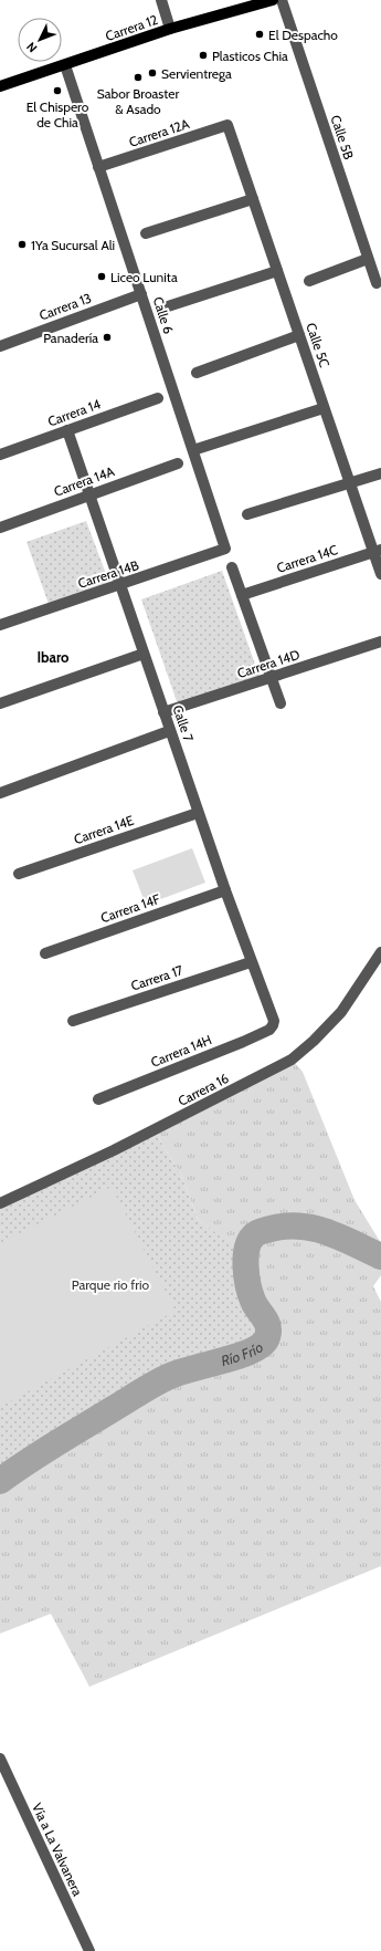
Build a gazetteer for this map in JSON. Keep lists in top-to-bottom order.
{
  "streets": {
    "main road": ["Carrera 12"],
    "street": [
      "Carrera 12A",
      "Calle 5B",
      "Carrera 13",
      "Calle 6",
      "Calle 5C",
      "Carrera 14",
      "Carrera 14A",
      "Carrera 14C",
      "Carrera 14B",
      "Carrera 14D",
      "Calle 7",
      "Carrera 14E",
      "Carrera 14F",
      "Carrera 17",
      "Carrera 14H",
      "Carrera 16",
      "Vía a La Valvanera"
    ]
  },
  "crossings": [
    ["Carrera 12", "Calle 6"],
    ["Carrera 12A", "Calle 6"],
    ["Carrera 12A", "Calle 5C"],
    ["Carrera 13", "Calle 6"],
    ["Calle 6", "Carrera 14B"],
    ["Calle 5C", "Carrera 14C"],
    ["Carrera 14", "Calle 7"],
    ["Carrera 14A", "Calle 7"],
    ["Carrera 14B", "Calle 7"],
    ["Carrera 14D", "Calle 7"],
    ["Calle 7", "Carrera 14E"],
    ["Calle 7", "Carrera 14F"],
    ["Calle 7", "Carrera 17"],
    ["Calle 7", "Carrera 14H"]
  ],
  "districts": ["Ibaro"],
  "water": ["Río Frío"],
  "parks": ["Parque rio frio"],
  "places": [
    "El Despacho",
    "Plasticos Chia",
    "Servientrega",
    "Sabor Broaster & Asado",
    "El Chispero de Chia",
    "1Ya Sucursal Ali",
    "Liceo Lunita",
    "Panadería"
  ],
  "north": "bottom left"
}
